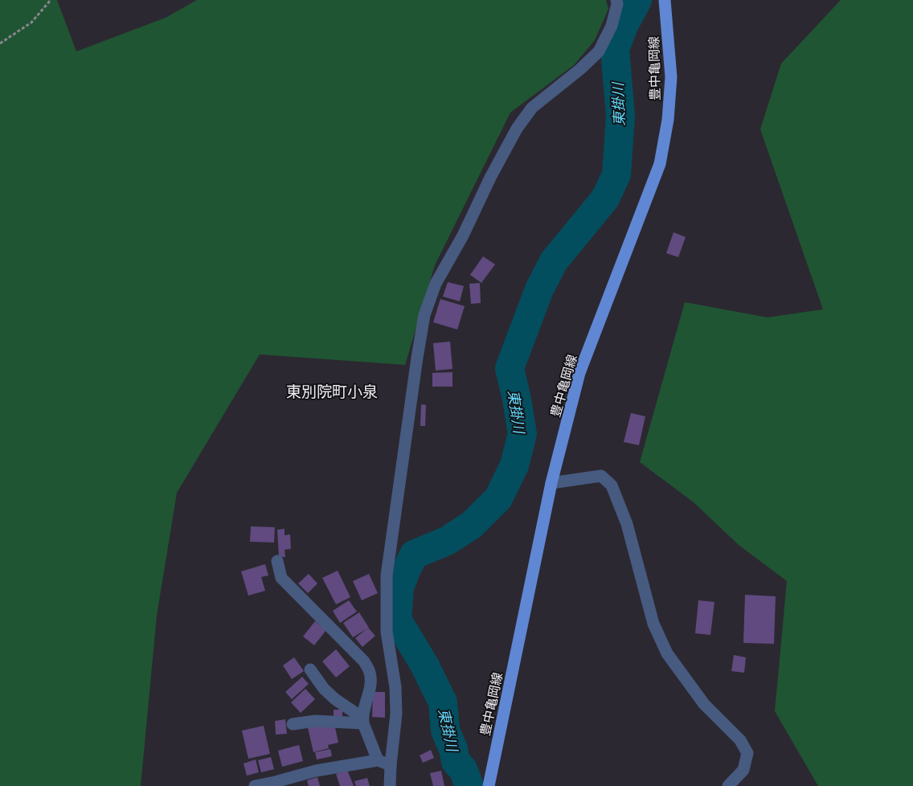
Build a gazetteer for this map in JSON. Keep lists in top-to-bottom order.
{
  "streets": {
    "main road": ["豊中亀岡線"]
  },
  "districts": ["東別院町小泉"],
  "water": ["東掛川"]
}
